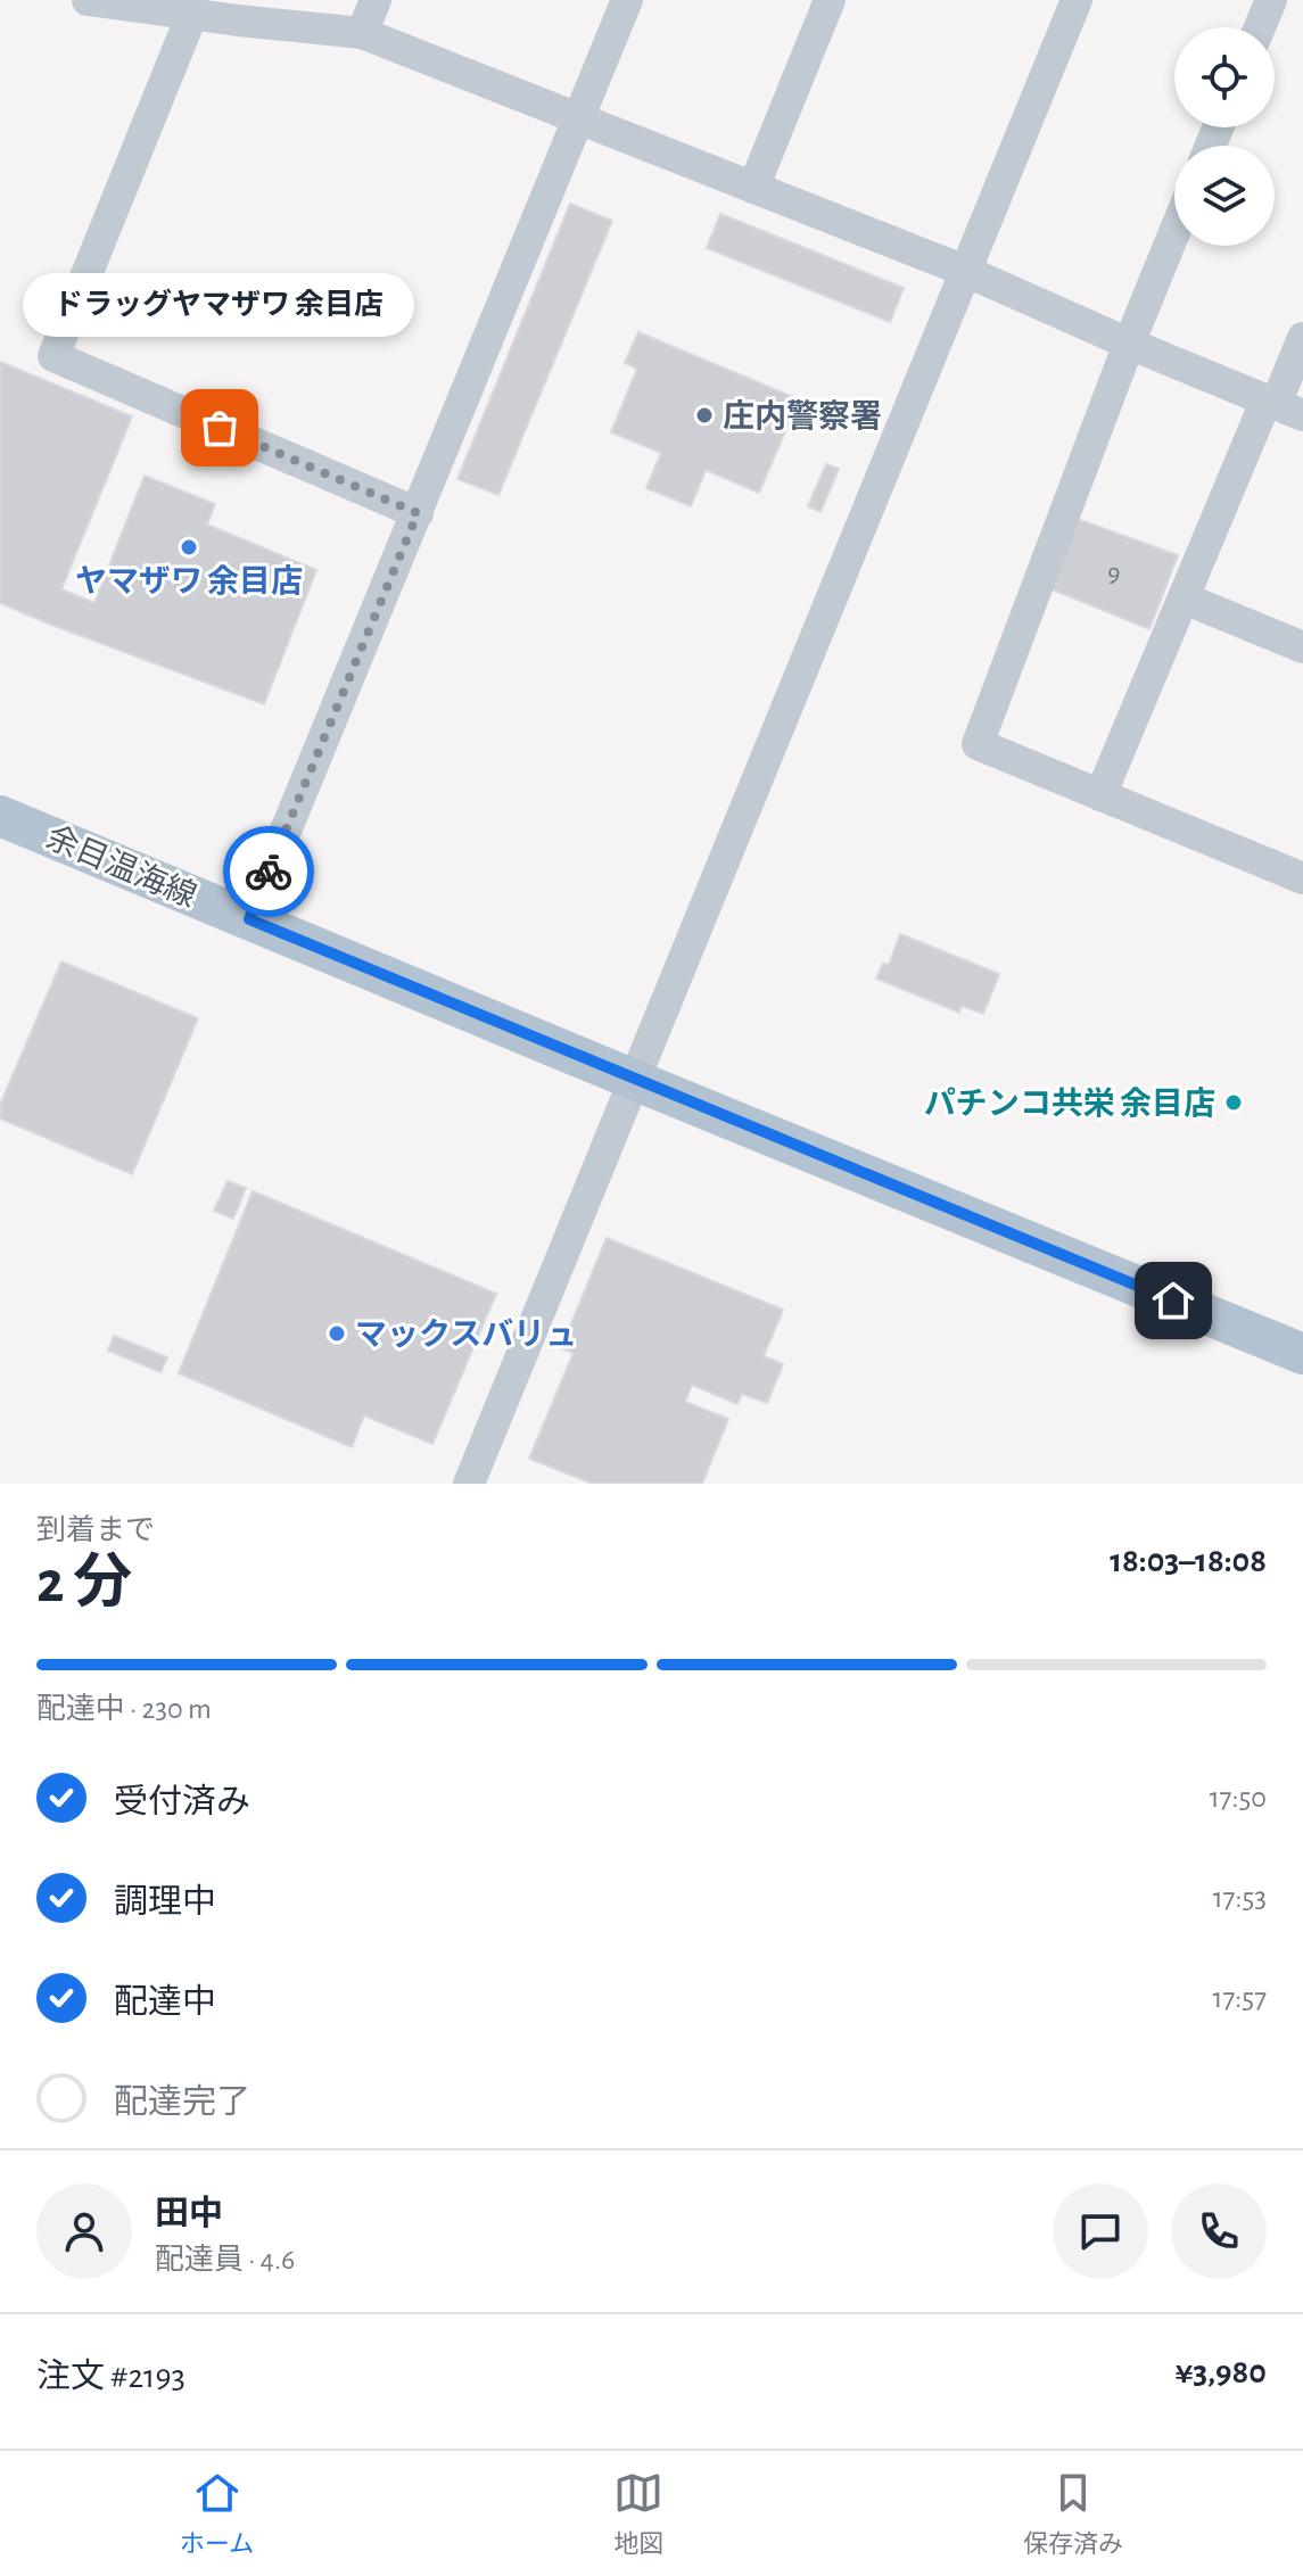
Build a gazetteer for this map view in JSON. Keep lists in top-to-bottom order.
{
  "streets": {
    "main road": ["余目温海線"]
  },
  "places": [
    "庄内警察署",
    "ドラッグヤマザワ 余目店",
    "ヤマザワ 余目店",
    "パチンコ共栄 余目店",
    "マックスバリュ"
  ],
  "house_numbers": ["9"],
  "page": {
    "bubble": "ドラッグヤマザワ 余目店",
    "heading": ["2 分", "到着まで", "18:03–18:08"],
    "panel": [
      "田中",
      "配達員 · 4.6",
      "注文 #2193",
      "¥3,980"
    ],
    "bar": "配達中 · 230 m",
    "list": [
      ["受付済み", "17:50"],
      ["調理中", "17:53"],
      ["配達中", "17:57"],
      "配達完了"
    ],
    "tabs": ["ホーム", "地図", "保存済み"]
  }
}
